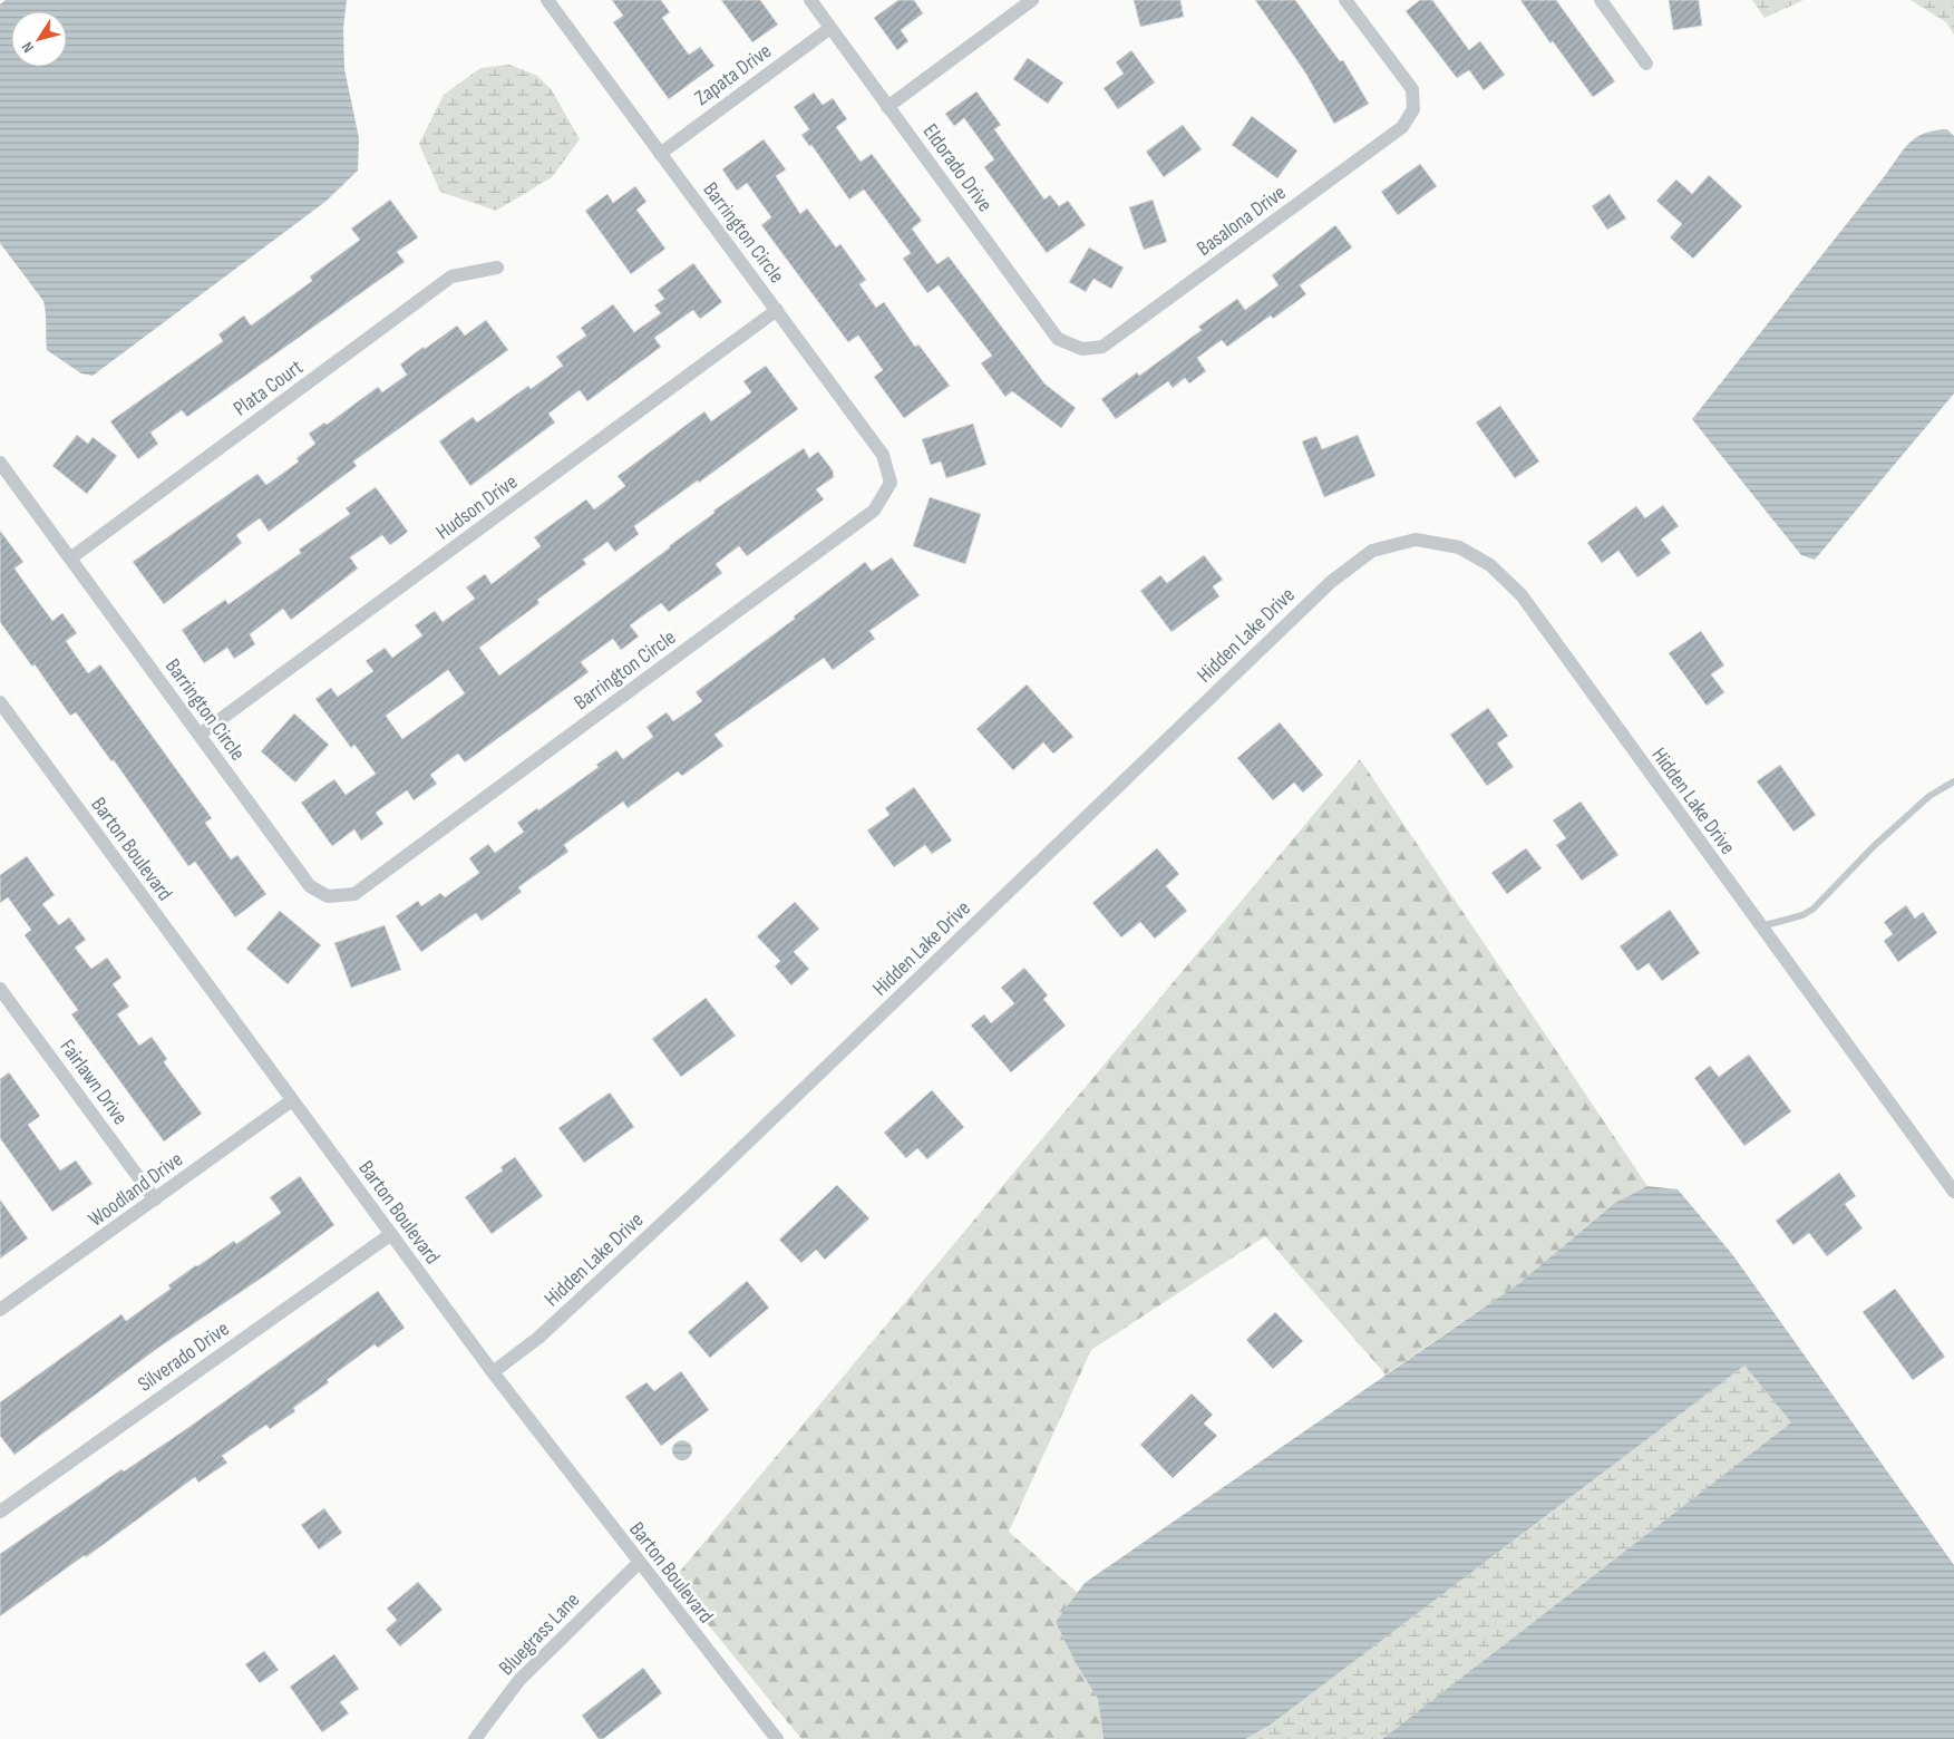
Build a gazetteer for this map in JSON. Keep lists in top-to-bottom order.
{
  "streets": {
    "street": [
      "Zapata Drive",
      "Eldorado Drive",
      "Basalona Drive",
      "Barrington Circle",
      "Plata Court",
      "Hudson Drive",
      "Hidden Lake Drive",
      "Barton Boulevard",
      "Fairlawn Drive",
      "Woodland Drive",
      "Silverado Drive",
      "Bluegrass Lane"
    ]
  },
  "crossings": [
    ["Zapata Drive", "Eldorado Drive"],
    ["Zapata Drive", "Barrington Circle"],
    ["Eldorado Drive", "Basalona Drive"],
    ["Barrington Circle", "Plata Court"],
    ["Barrington Circle", "Hudson Drive"],
    ["Hidden Lake Drive", "Barton Boulevard"],
    ["Barton Boulevard", "Woodland Drive"],
    ["Barton Boulevard", "Silverado Drive"],
    ["Barton Boulevard", "Bluegrass Lane"],
    ["Fairlawn Drive", "Woodland Drive"]
  ],
  "north": "bottom left"
}
